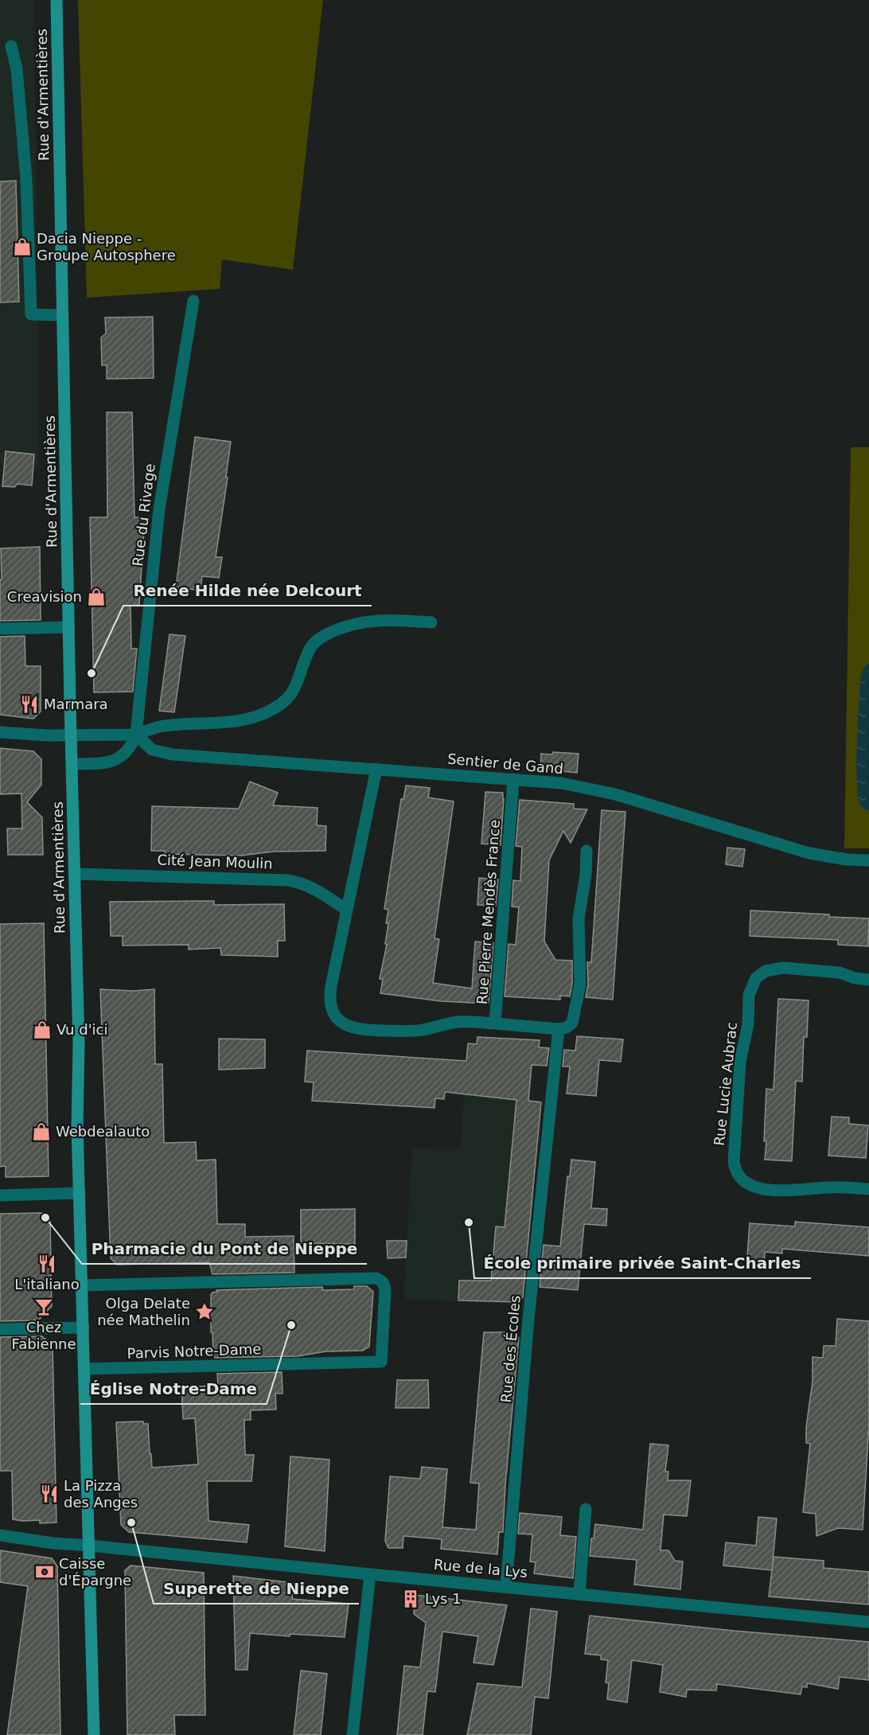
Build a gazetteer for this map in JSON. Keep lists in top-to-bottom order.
{
  "streets": {
    "main road": ["Rue d'Armentières"],
    "street": [
      "Rue du Rivage",
      "Sentier de Gand",
      "Cité Jean Moulin",
      "Rue Pierre Mendès France",
      "Rue Lucie Aubrac",
      "Rue des Écoles",
      "Parvis Notre-Dame",
      "Rue de la Lys"
    ]
  },
  "crossings": [
    ["Rue d'Armentières", "Rue du Rivage"],
    ["Rue d'Armentières", "Cité Jean Moulin"],
    ["Rue d'Armentières", "Parvis Notre-Dame"],
    ["Rue d'Armentières", "Rue de la Lys"],
    ["Rue du Rivage", "Sentier de Gand"],
    ["Sentier de Gand", "Rue Pierre Mendès France"],
    ["Rue Pierre Mendès France", "Rue des Écoles"],
    ["Rue des Écoles", "Rue de la Lys"]
  ],
  "places": {
    "shop": [
      "Dacia Nieppe - Groupe Autosphere",
      "Creavision",
      "Vu d'ici",
      "Webdealauto"
    ],
    "other": [
      "Renée Hilde née Delcourt",
      "Pharmacie du Pont de Nieppe",
      "École primaire privée Saint-Charles",
      "Église Notre-Dame",
      "Superette de Nieppe"
    ],
    "restaurant": ["Marmara", "L'italiano", "La Pizza des Anges"],
    "bar": ["Chez Fabienne"],
    "place": ["Olga Delate née Mathelin"],
    "bank": ["Caisse d'Épargne"],
    "building": ["Lys 1"]
  }
}
